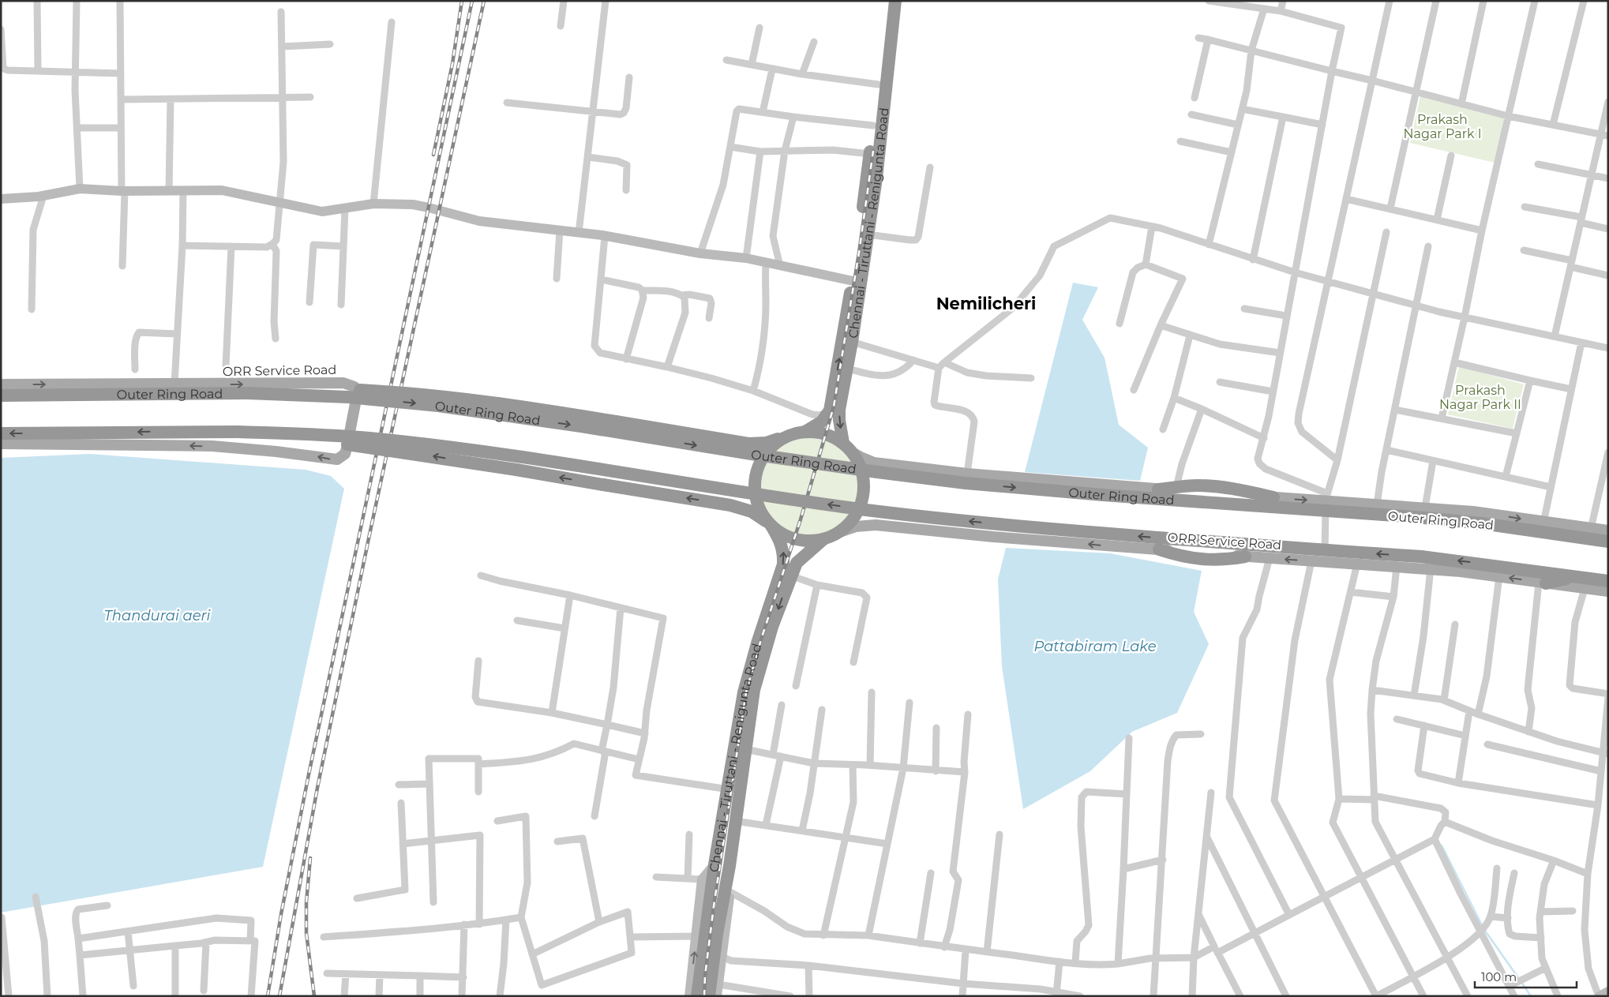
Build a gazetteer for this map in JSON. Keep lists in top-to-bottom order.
{
  "streets": {
    "highway": ["Chennai - Tiruttani - Renigunta Road", "Outer Ring Road"],
    "main road": ["ORR Service Road"]
  },
  "crossings": [
    ["Chennai - Tiruttani - Renigunta Road", "ORR Service Road"]
  ],
  "districts": ["Nemilicheri"],
  "water": ["Thandurai aeri", "Pattabiram Lake"],
  "parks": ["Prakash Nagar Park I", "Prakash Nagar Park II"],
  "scale_bar": "100 m"
}
